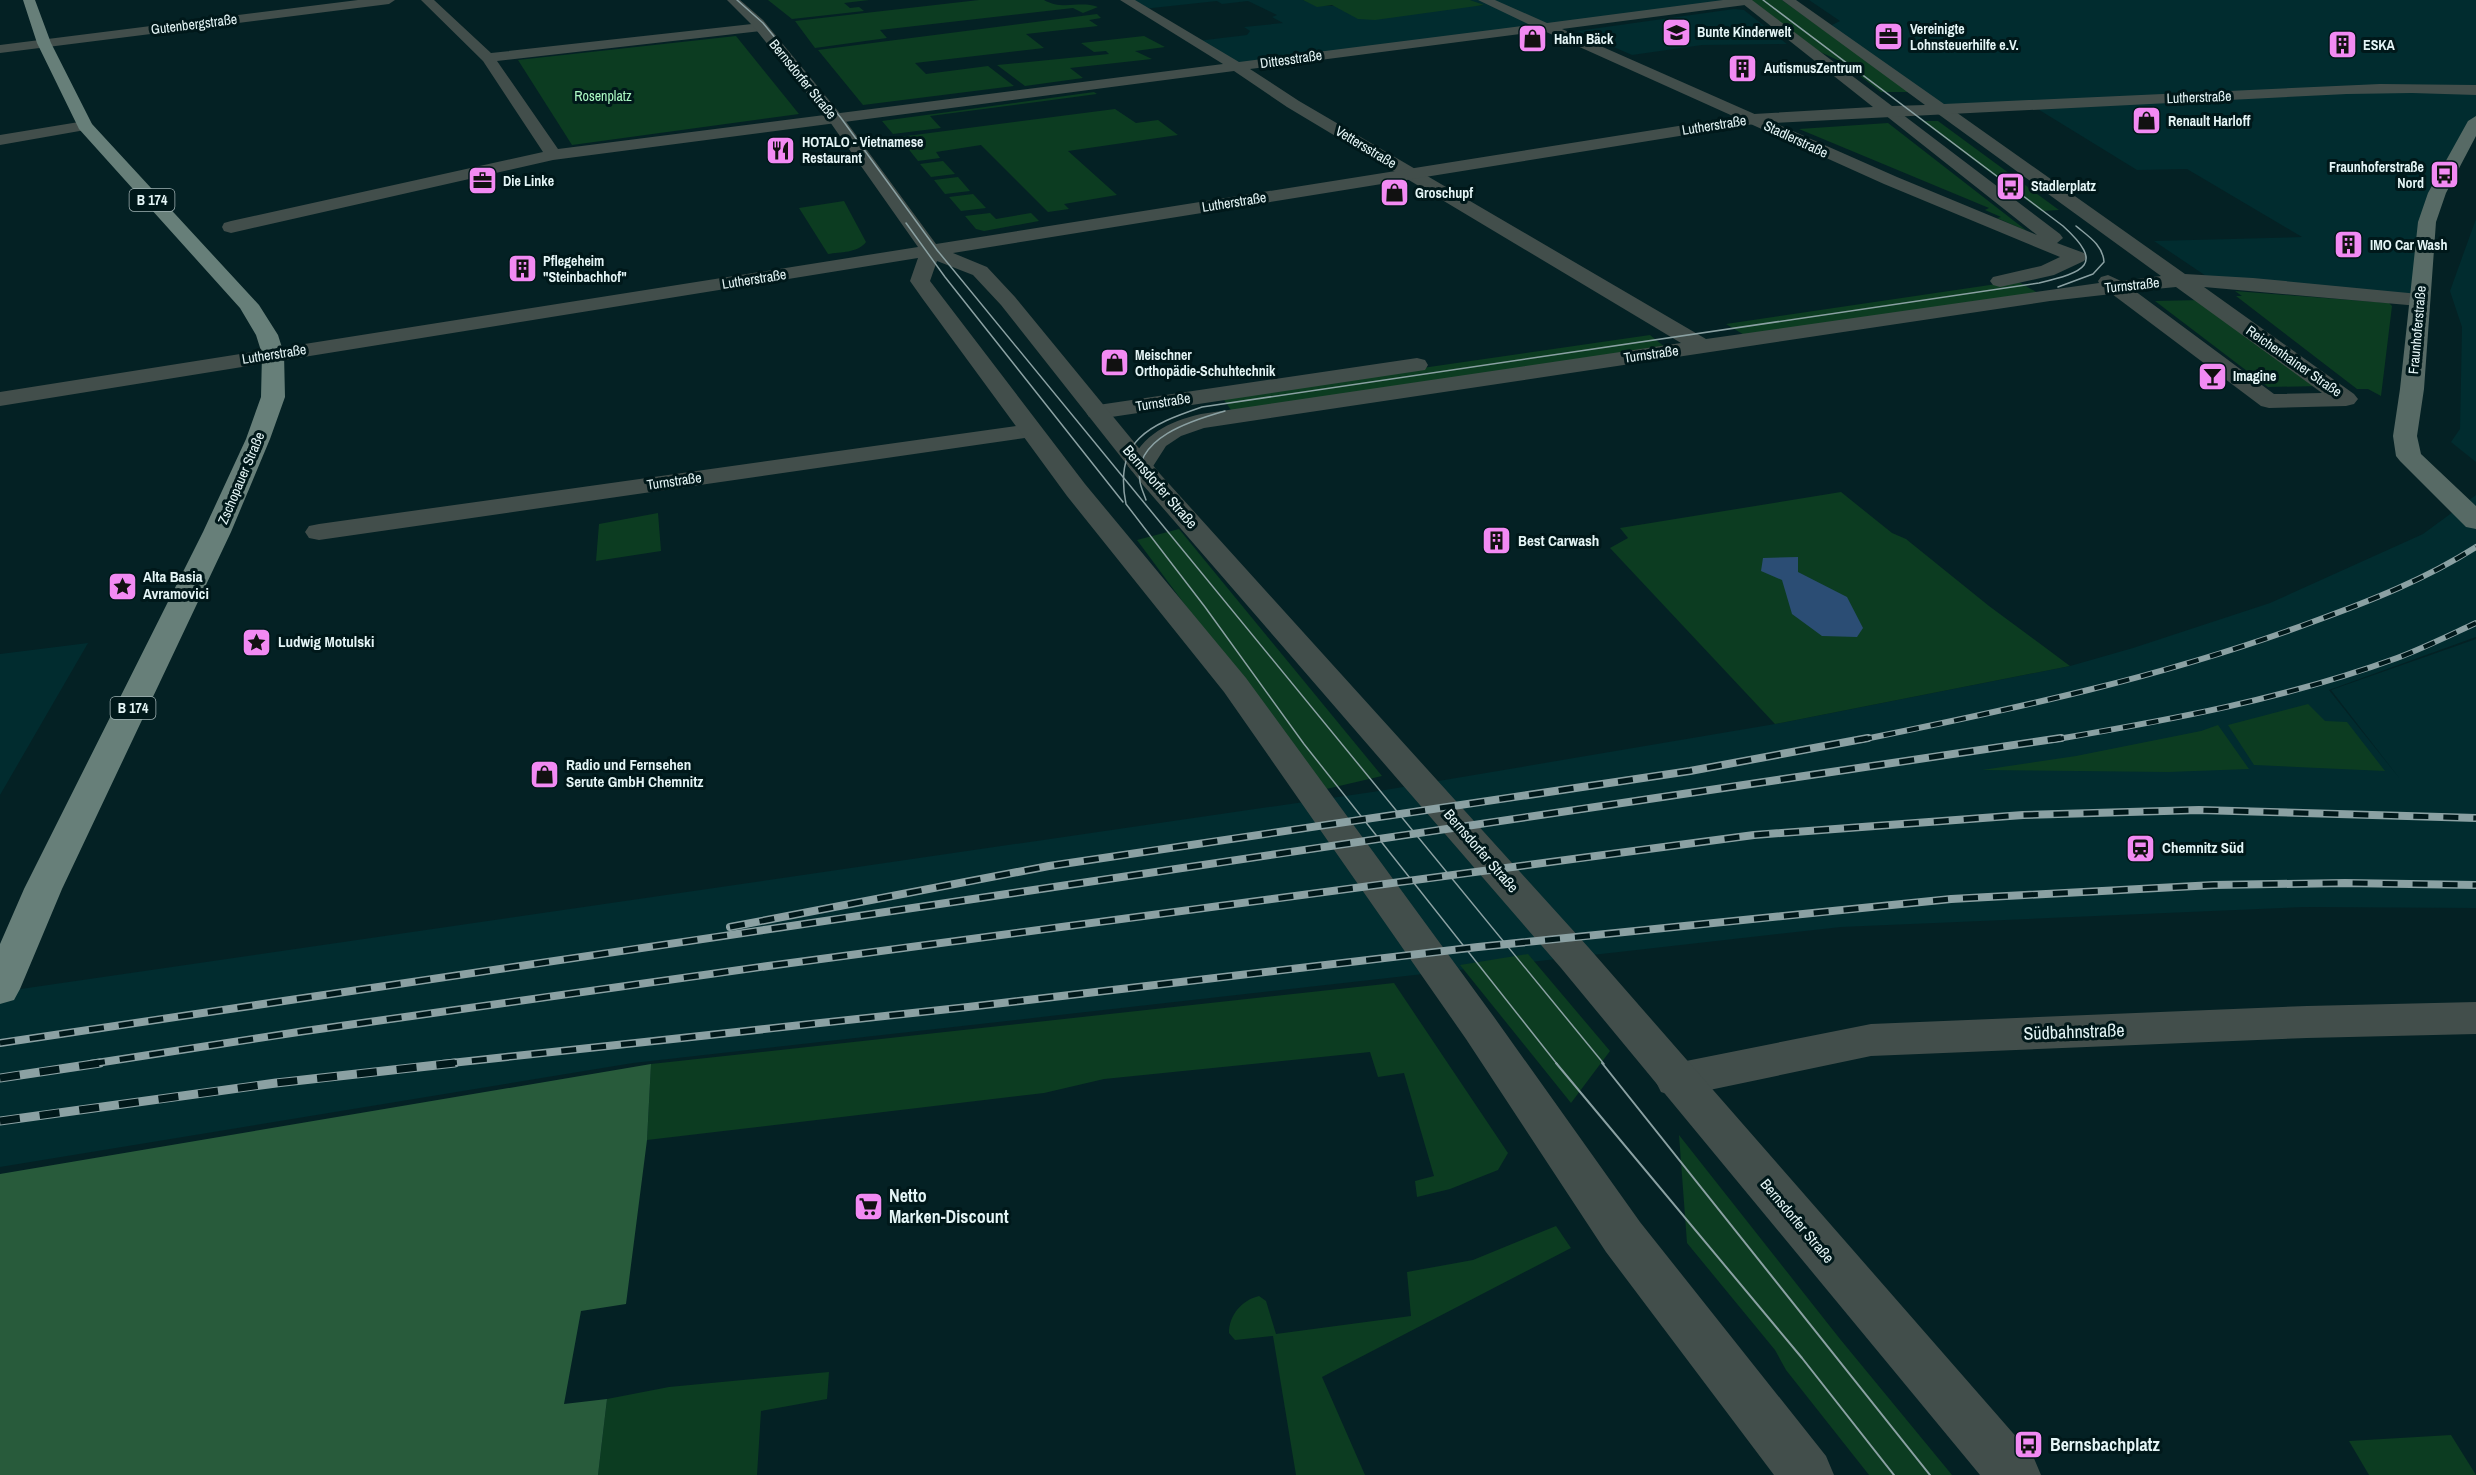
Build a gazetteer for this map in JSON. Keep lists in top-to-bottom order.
{
  "streets": {
    "main road": ["B 174", "Fraunhoferstraße", "Zschopauer Straße"],
    "street": [
      "Gutenbergstraße",
      "Dittesstraße",
      "Bernsdorfer Straße",
      "Lutherstraße",
      "Stadlerstraße",
      "Vettersstraße",
      "Turnstraße",
      "Reichenhainer Straße",
      "Südbahnstraße"
    ]
  },
  "crossings": [
    ["Gutenbergstraße", "Zschopauer Straße"],
    ["Dittesstraße", "Bernsdorfer Straße"],
    ["Dittesstraße", "Stadlerstraße"],
    ["Dittesstraße", "Vettersstraße"],
    ["Dittesstraße", "Reichenhainer Straße"],
    ["Bernsdorfer Straße", "Lutherstraße"],
    ["Bernsdorfer Straße", "Turnstraße"],
    ["Bernsdorfer Straße", "Südbahnstraße"],
    ["Lutherstraße", "Stadlerstraße"],
    ["Lutherstraße", "Vettersstraße"],
    ["Lutherstraße", "Reichenhainer Straße"],
    ["Lutherstraße", "Zschopauer Straße"],
    ["Stadlerstraße", "Turnstraße"],
    ["Stadlerstraße", "Reichenhainer Straße"],
    ["Vettersstraße", "Turnstraße"],
    ["Turnstraße", "Fraunhoferstraße"],
    ["Turnstraße", "Reichenhainer Straße"]
  ],
  "parks": ["Rosenplatz"],
  "places": {
    "school or university": ["Bunte Kinderwelt"],
    "office": ["Vereinigte Lohnsteuerhilfe e.V.", "Die Linke"],
    "shop": [
      "Hahn Bäck",
      "Renault Harloff",
      "Groschupf",
      "Meischner Orthopädie-Schuhtechnik",
      "Radio und Fernsehen Serute GmbH Chemnitz"
    ],
    "building": [
      "ESKA",
      "AutismusZentrum",
      "IMO Car Wash",
      "Pflegeheim \"Steinbachhof\"",
      "Best Carwash"
    ],
    "restaurant": ["HOTALO - Vietnamese Restaurant"],
    "bus stop": ["Fraunhoferstraße Nord", "Stadlerplatz", "Bernsbachplatz"],
    "bar": ["Imagine"],
    "place": ["Alta Basia Avramovici", "Ludwig Motulski"],
    "station": ["Chemnitz Süd"],
    "supermarket": ["Netto Marken-Discount"]
  }
}
